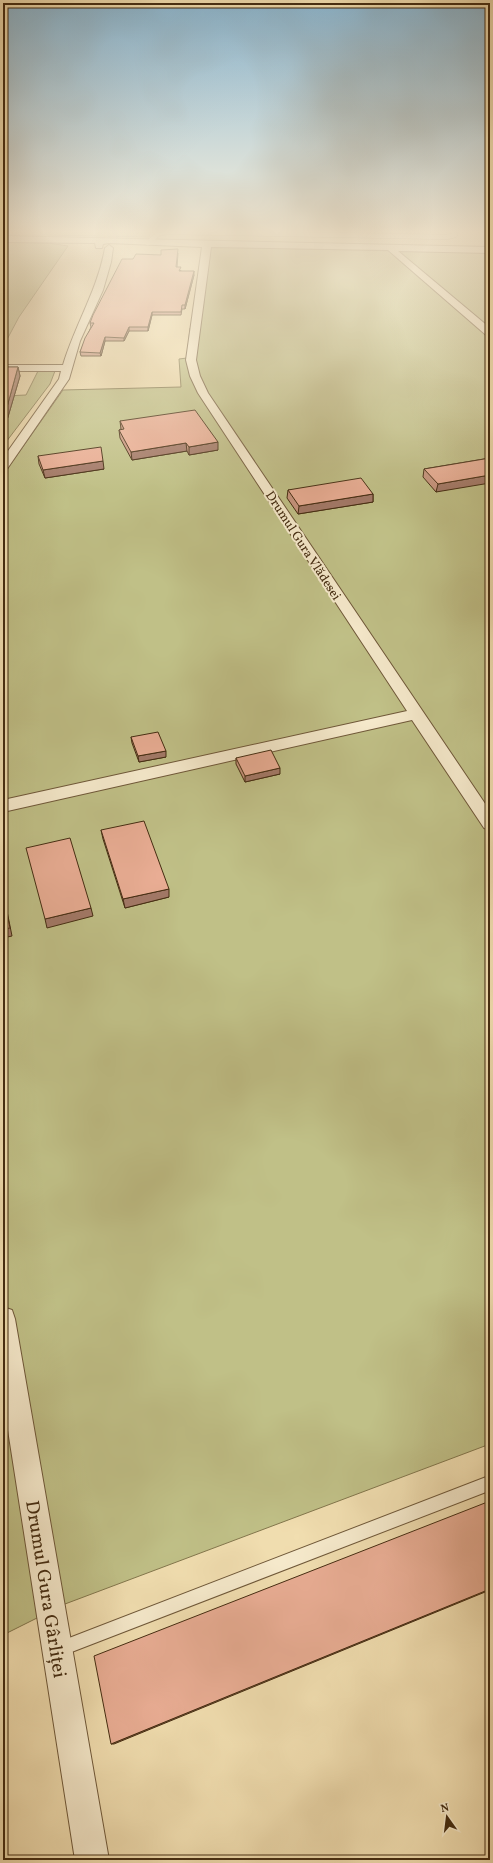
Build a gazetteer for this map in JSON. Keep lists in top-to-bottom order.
{
  "streets": {
    "street": ["Drumul Gura Vlădesei", "Drumul Gura Gârliței"]
  },
  "north": "top"
}
